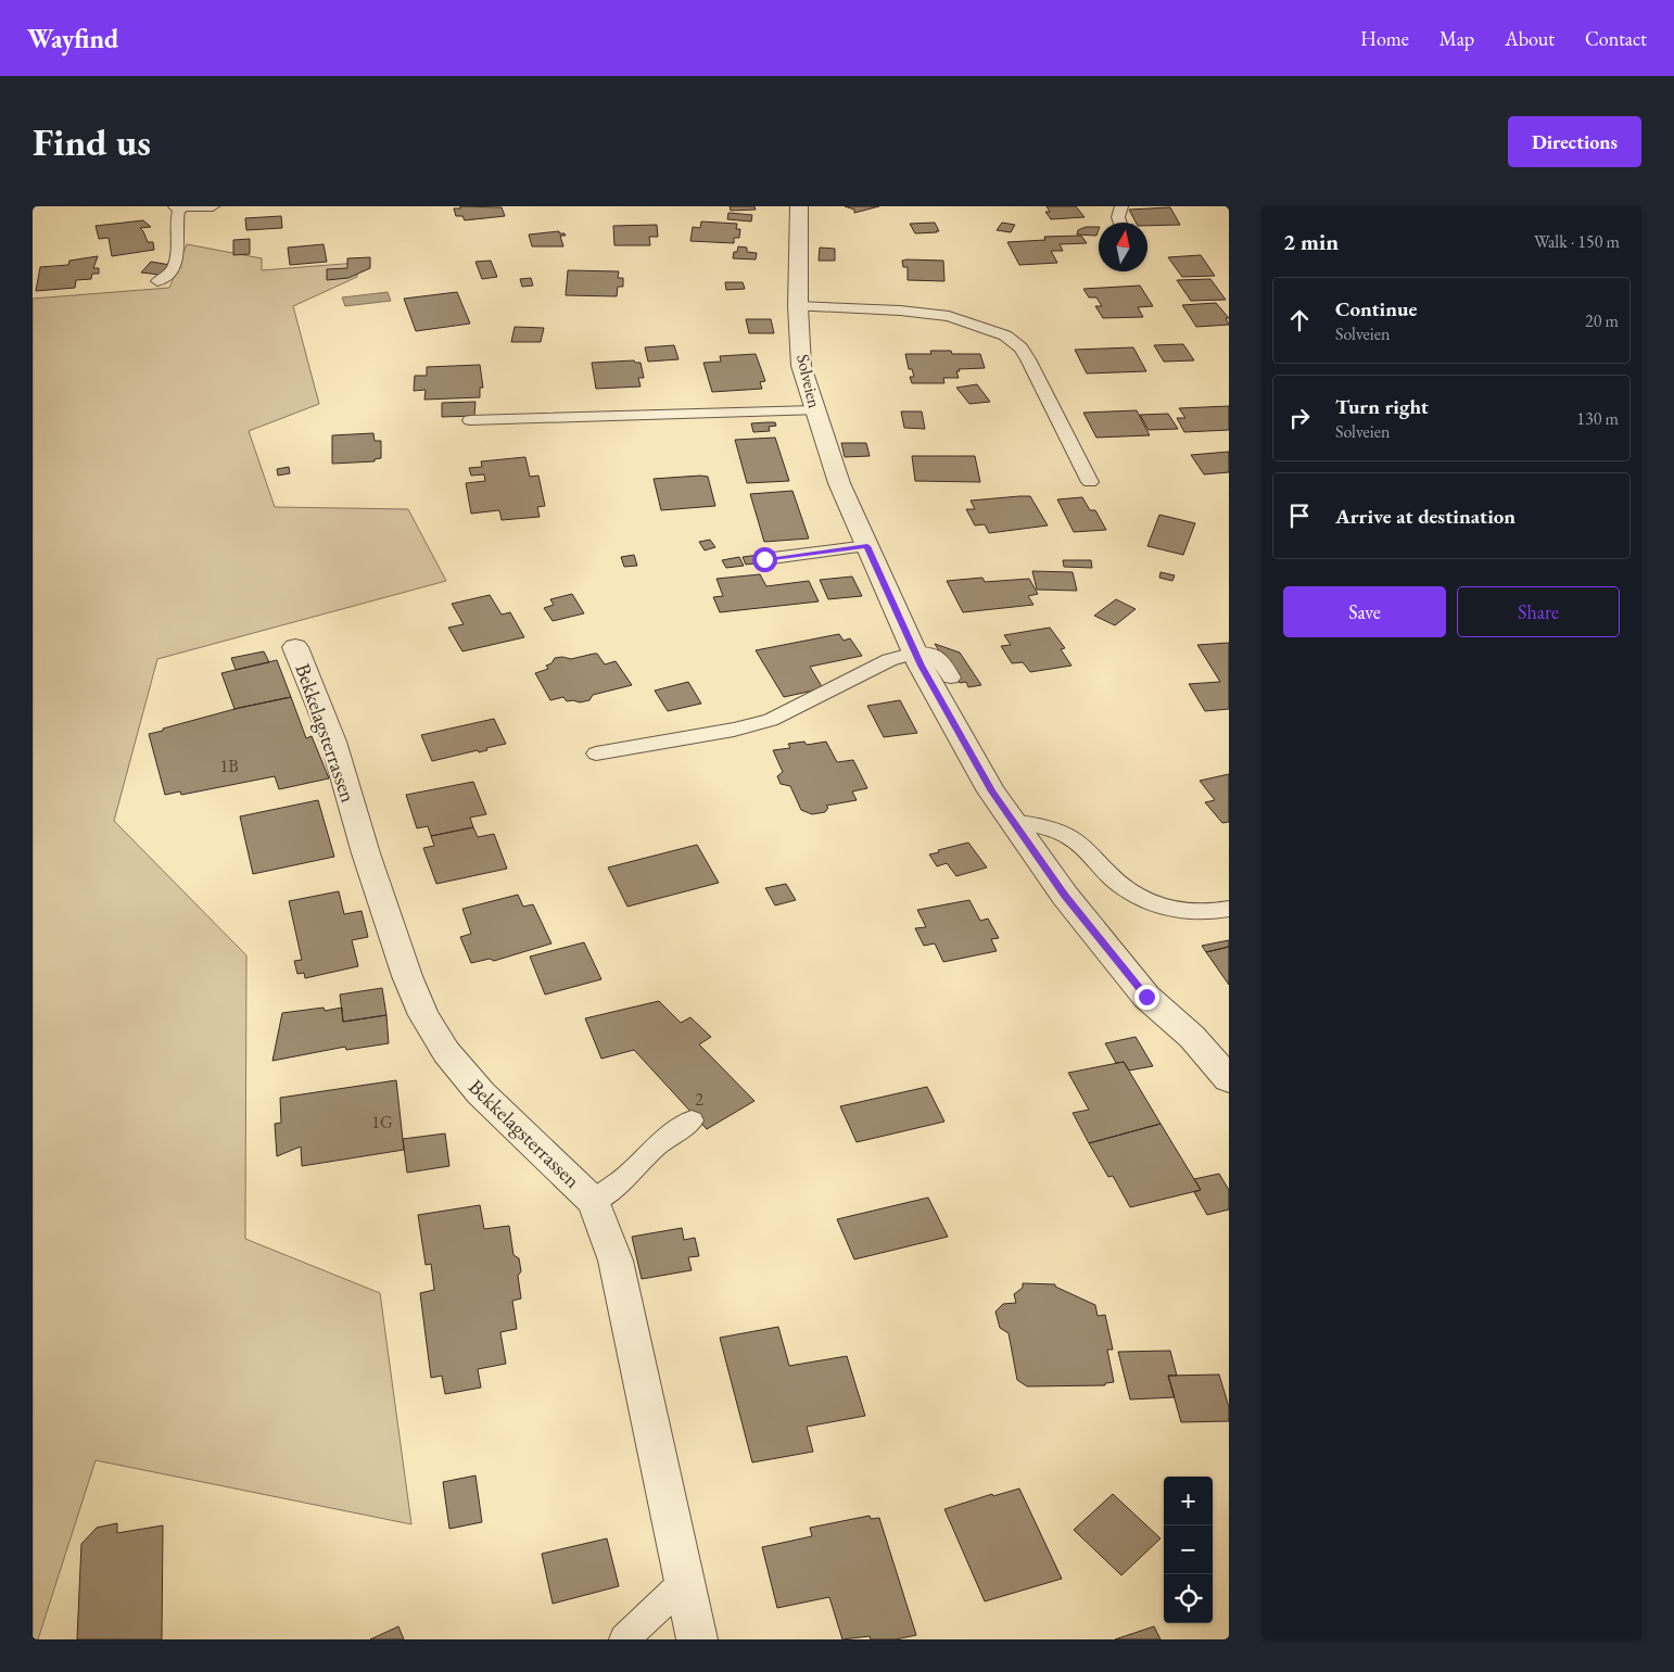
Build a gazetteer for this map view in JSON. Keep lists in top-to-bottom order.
{
  "streets": {
    "street": ["Solveien", "Bekkelagsterrassen"]
  },
  "house_numbers": ["1B", "2", "1G"],
  "north": "top",
  "page": {
    "header": "Wayfind",
    "nav": [
      "Home",
      "Map",
      "About",
      "Contact"
    ],
    "buttons": [
      "Directions",
      ["Save", "Share"]
    ],
    "title": "Find us",
    "heading": ["2 min", "Walk · 150 m"],
    "list": [
      ["Continue", "Solveien", "20 m"],
      ["Turn right", "Solveien", "130 m"],
      "Arrive at destination"
    ],
    "map_buttons": ["+", "−"]
  }
}
